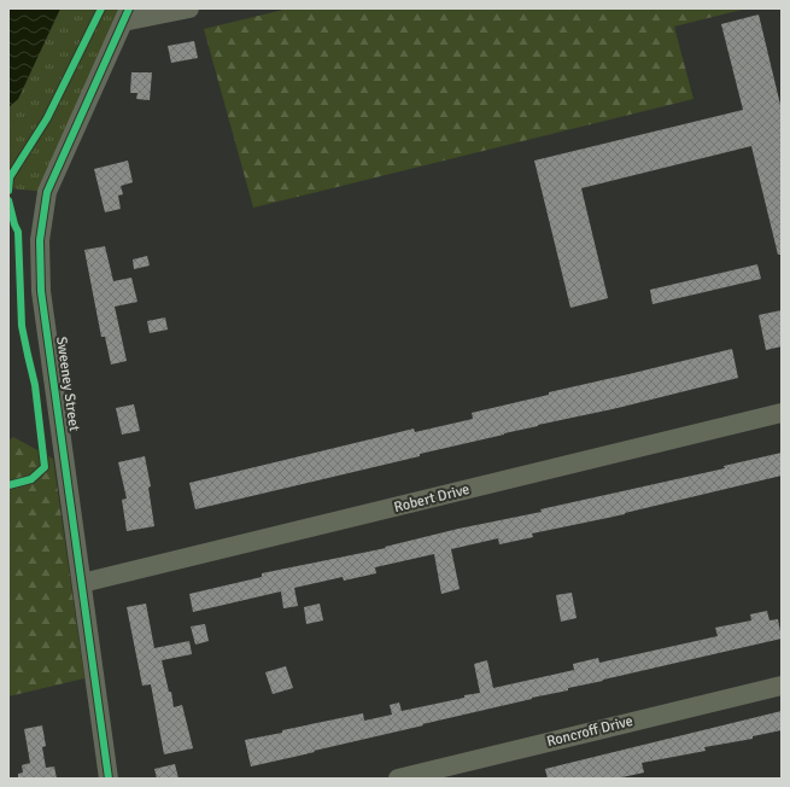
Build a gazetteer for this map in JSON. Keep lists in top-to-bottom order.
{
  "streets": {
    "street": ["Sweeney Street", "Robert Drive", "Roncroff Drive"]
  },
  "crossings": [
    ["Sweeney Street", "Robert Drive"]
  ]
}
